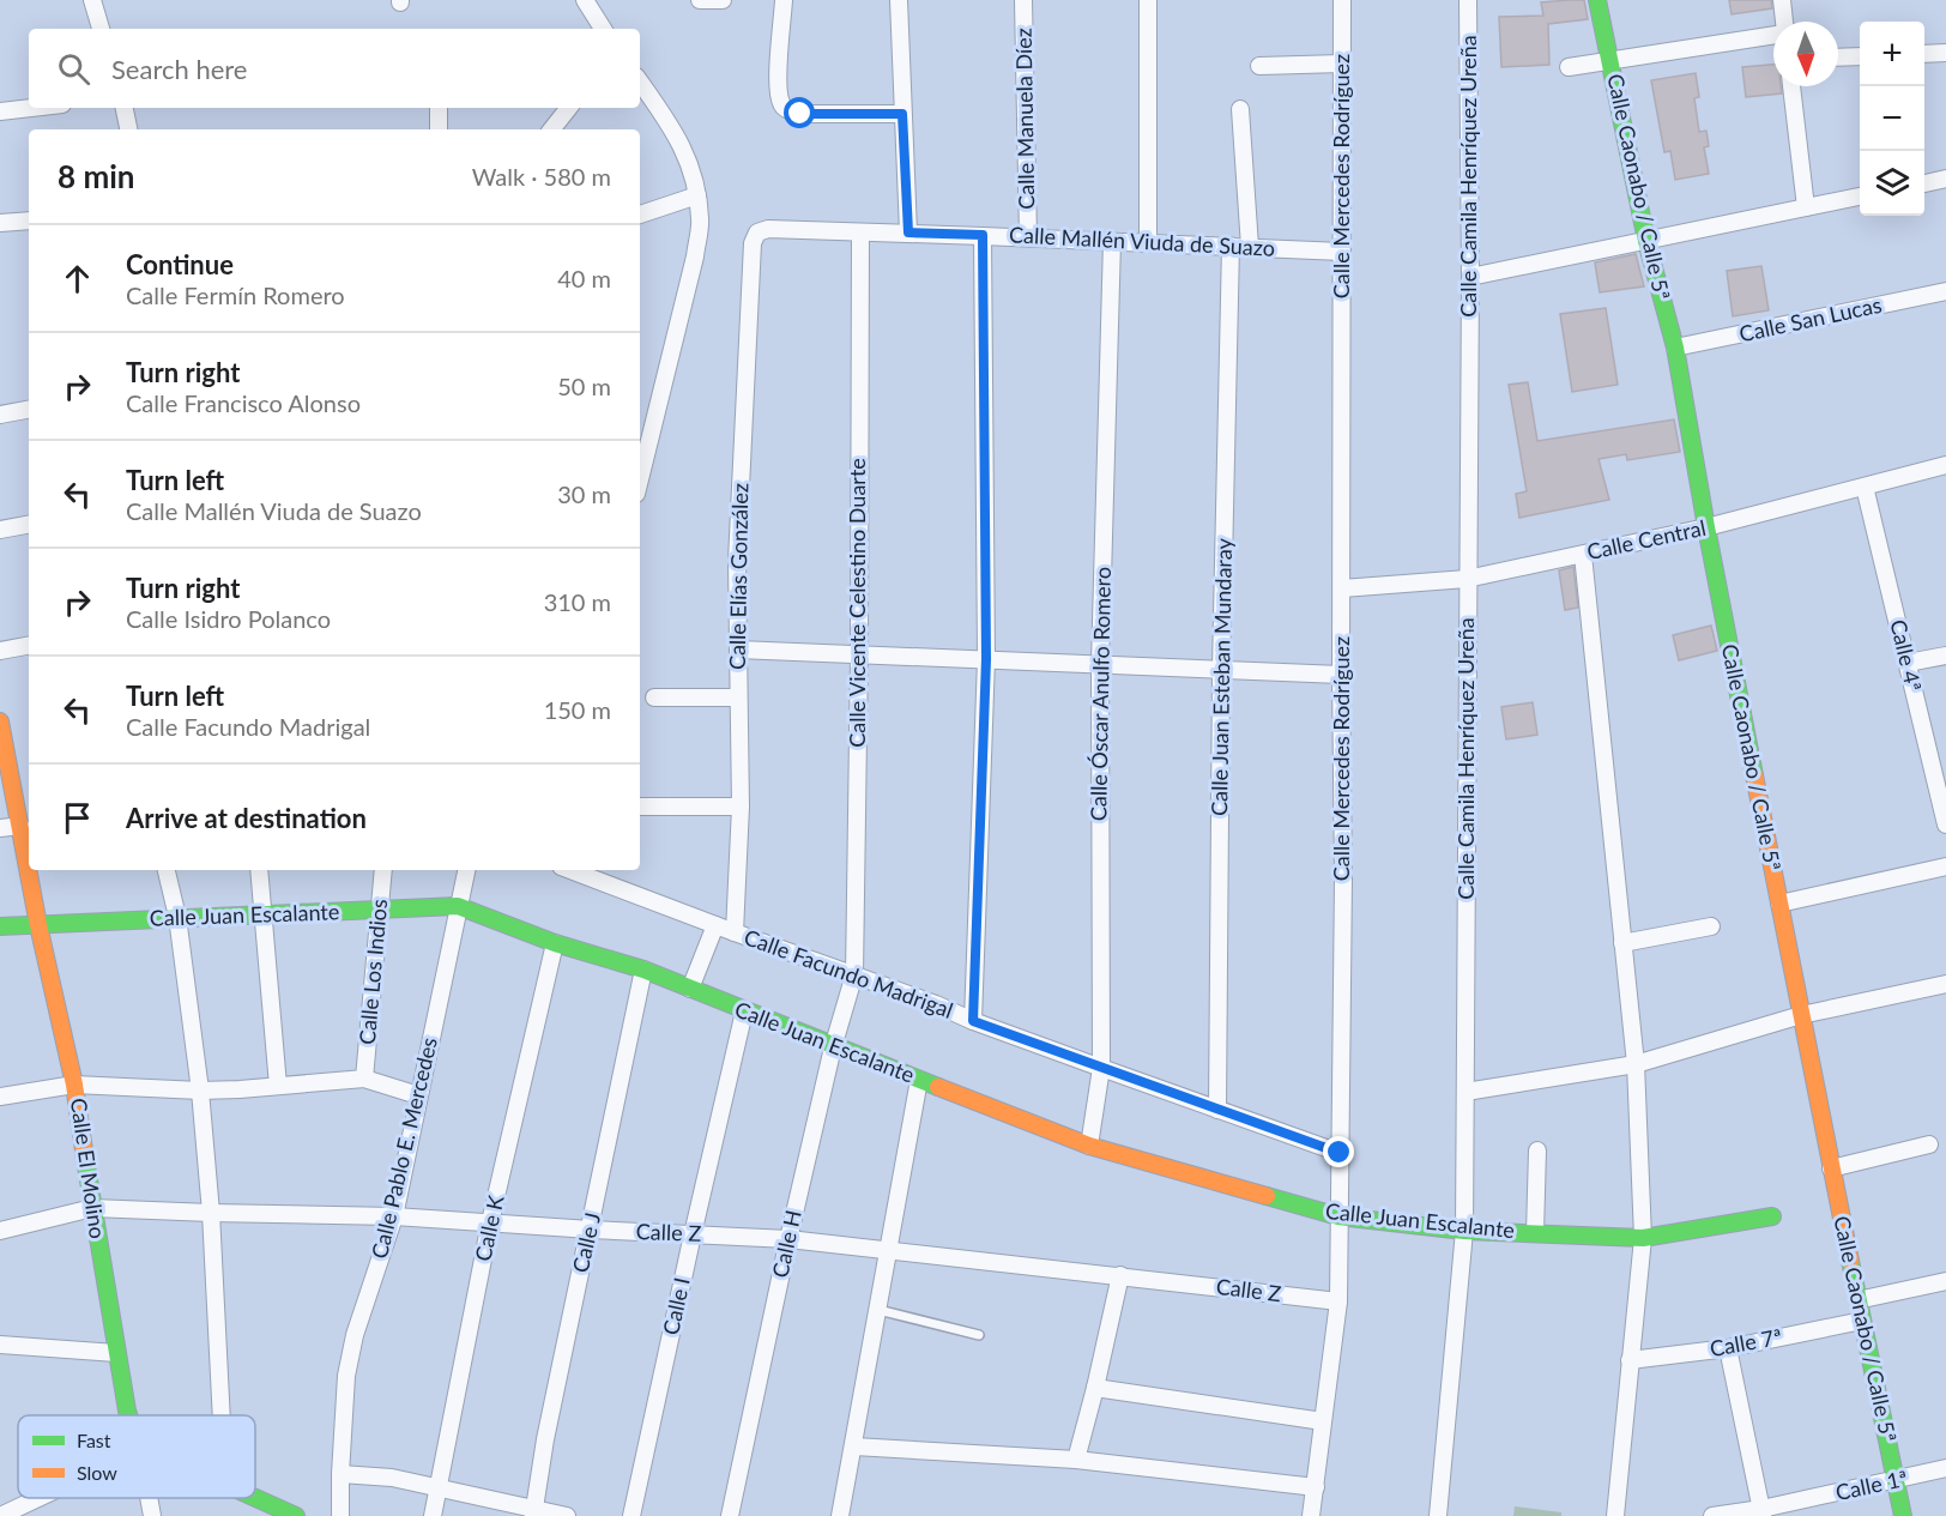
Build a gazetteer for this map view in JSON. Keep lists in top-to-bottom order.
{
  "streets": {
    "street": [
      "Calle Manuela Díez",
      "Calle Mercedes Rodríguez",
      "Calle Camila Henríquez Ureña",
      "Calle Caonabo / Calle 5ª",
      "Calle Mallén Viuda de Suazo",
      "Calle San Lucas",
      "Calle Central",
      "Calle Elías González",
      "Calle Vicente Celestino Duarte",
      "Calle 4ª",
      "Calle Juan Esteban Mundaray",
      "Calle Óscar Anulfo Romero",
      "Calle Juan Escalante",
      "Calle Los Indios",
      "Calle Facundo Madrigal",
      "Calle Pablo E. Mercedes",
      "Calle El Molino",
      "Calle K",
      "Calle Z",
      "Calle J",
      "Calle H",
      "Calle I",
      "Calle 7ª",
      "Calle 1ª"
    ]
  },
  "crossings": [
    ["Calle Manuela Díez", "Calle Mallén Viuda de Suazo"],
    ["Calle Mercedes Rodríguez", "Calle Mallén Viuda de Suazo"],
    ["Calle Mercedes Rodríguez", "Calle Central"],
    ["Calle Mercedes Rodríguez", "Calle Juan Escalante"],
    ["Calle Mercedes Rodríguez", "Calle Facundo Madrigal"],
    ["Calle Mercedes Rodríguez", "Calle Z"],
    ["Calle Camila Henríquez Ureña", "Calle Central"],
    ["Calle Camila Henríquez Ureña", "Calle Juan Escalante"],
    ["Calle Caonabo / Calle 5ª", "Calle San Lucas"],
    ["Calle Caonabo / Calle 5ª", "Calle Central"],
    ["Calle Caonabo / Calle 5ª", "Calle 7ª"],
    ["Calle Caonabo / Calle 5ª", "Calle 1ª"],
    ["Calle Mallén Viuda de Suazo", "Calle Elías González"],
    ["Calle Mallén Viuda de Suazo", "Calle Vicente Celestino Duarte"],
    ["Calle Mallén Viuda de Suazo", "Calle Juan Esteban Mundaray"],
    ["Calle Mallén Viuda de Suazo", "Calle Óscar Anulfo Romero"],
    ["Calle Central", "Calle 4ª"],
    ["Calle Elías González", "Calle Facundo Madrigal"],
    ["Calle Vicente Celestino Duarte", "Calle Facundo Madrigal"],
    ["Calle Vicente Celestino Duarte", "Calle H"],
    ["Calle Juan Esteban Mundaray", "Calle Facundo Madrigal"],
    ["Calle Óscar Anulfo Romero", "Calle Juan Escalante"],
    ["Calle Óscar Anulfo Romero", "Calle Facundo Madrigal"],
    ["Calle Juan Escalante", "Calle Los Indios"],
    ["Calle Juan Escalante", "Calle Pablo E. Mercedes"],
    ["Calle Juan Escalante", "Calle El Molino"],
    ["Calle Juan Escalante", "Calle K"],
    ["Calle Juan Escalante", "Calle J"],
    ["Calle Juan Escalante", "Calle H"],
    ["Calle Juan Escalante", "Calle I"],
    ["Calle Facundo Madrigal", "Calle H"],
    ["Calle Pablo E. Mercedes", "Calle Z"],
    ["Calle El Molino", "Calle Z"],
    ["Calle K", "Calle Z"],
    ["Calle Z", "Calle J"],
    ["Calle Z", "Calle H"],
    ["Calle Z", "Calle I"]
  ],
  "legend": ["Fast", "Slow"],
  "north": "bottom",
  "page": {
    "map_buttons": ["+", "−"],
    "search": "Search here",
    "heading": ["8 min", "Walk · 580 m"],
    "list": [
      ["Continue", "Calle Fermín Romero", "40 m"],
      ["Turn right", "Calle Francisco Alonso", "50 m"],
      ["Turn left", "Calle Mallén Viuda de Suazo", "30 m"],
      ["Turn right", "Calle Isidro Polanco", "310 m"],
      ["Turn left", "Calle Facundo Madrigal", "150 m"],
      "Arrive at destination"
    ]
  }
}
